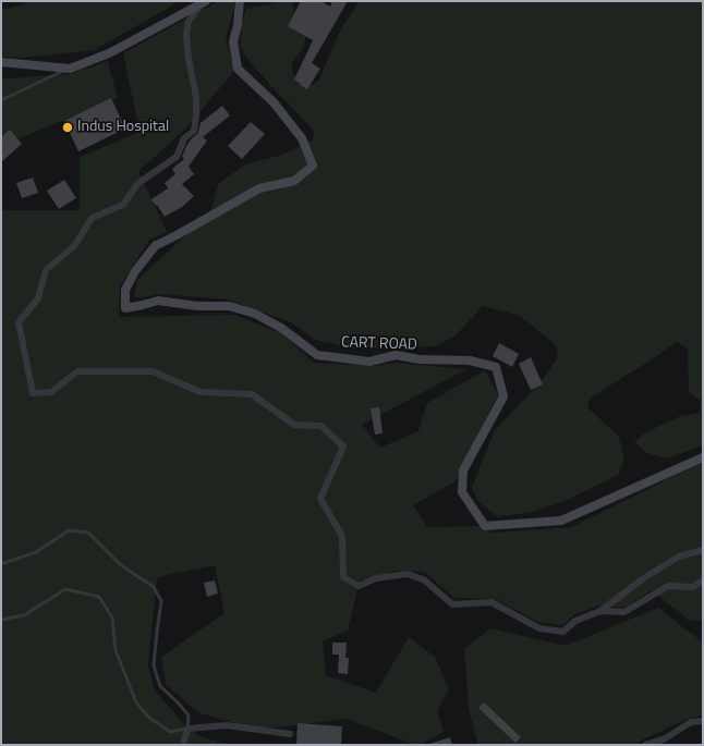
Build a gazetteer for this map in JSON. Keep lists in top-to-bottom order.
{
  "streets": {
    "main road": ["CART ROAD"]
  },
  "places": ["Indus Hospital"]
}
